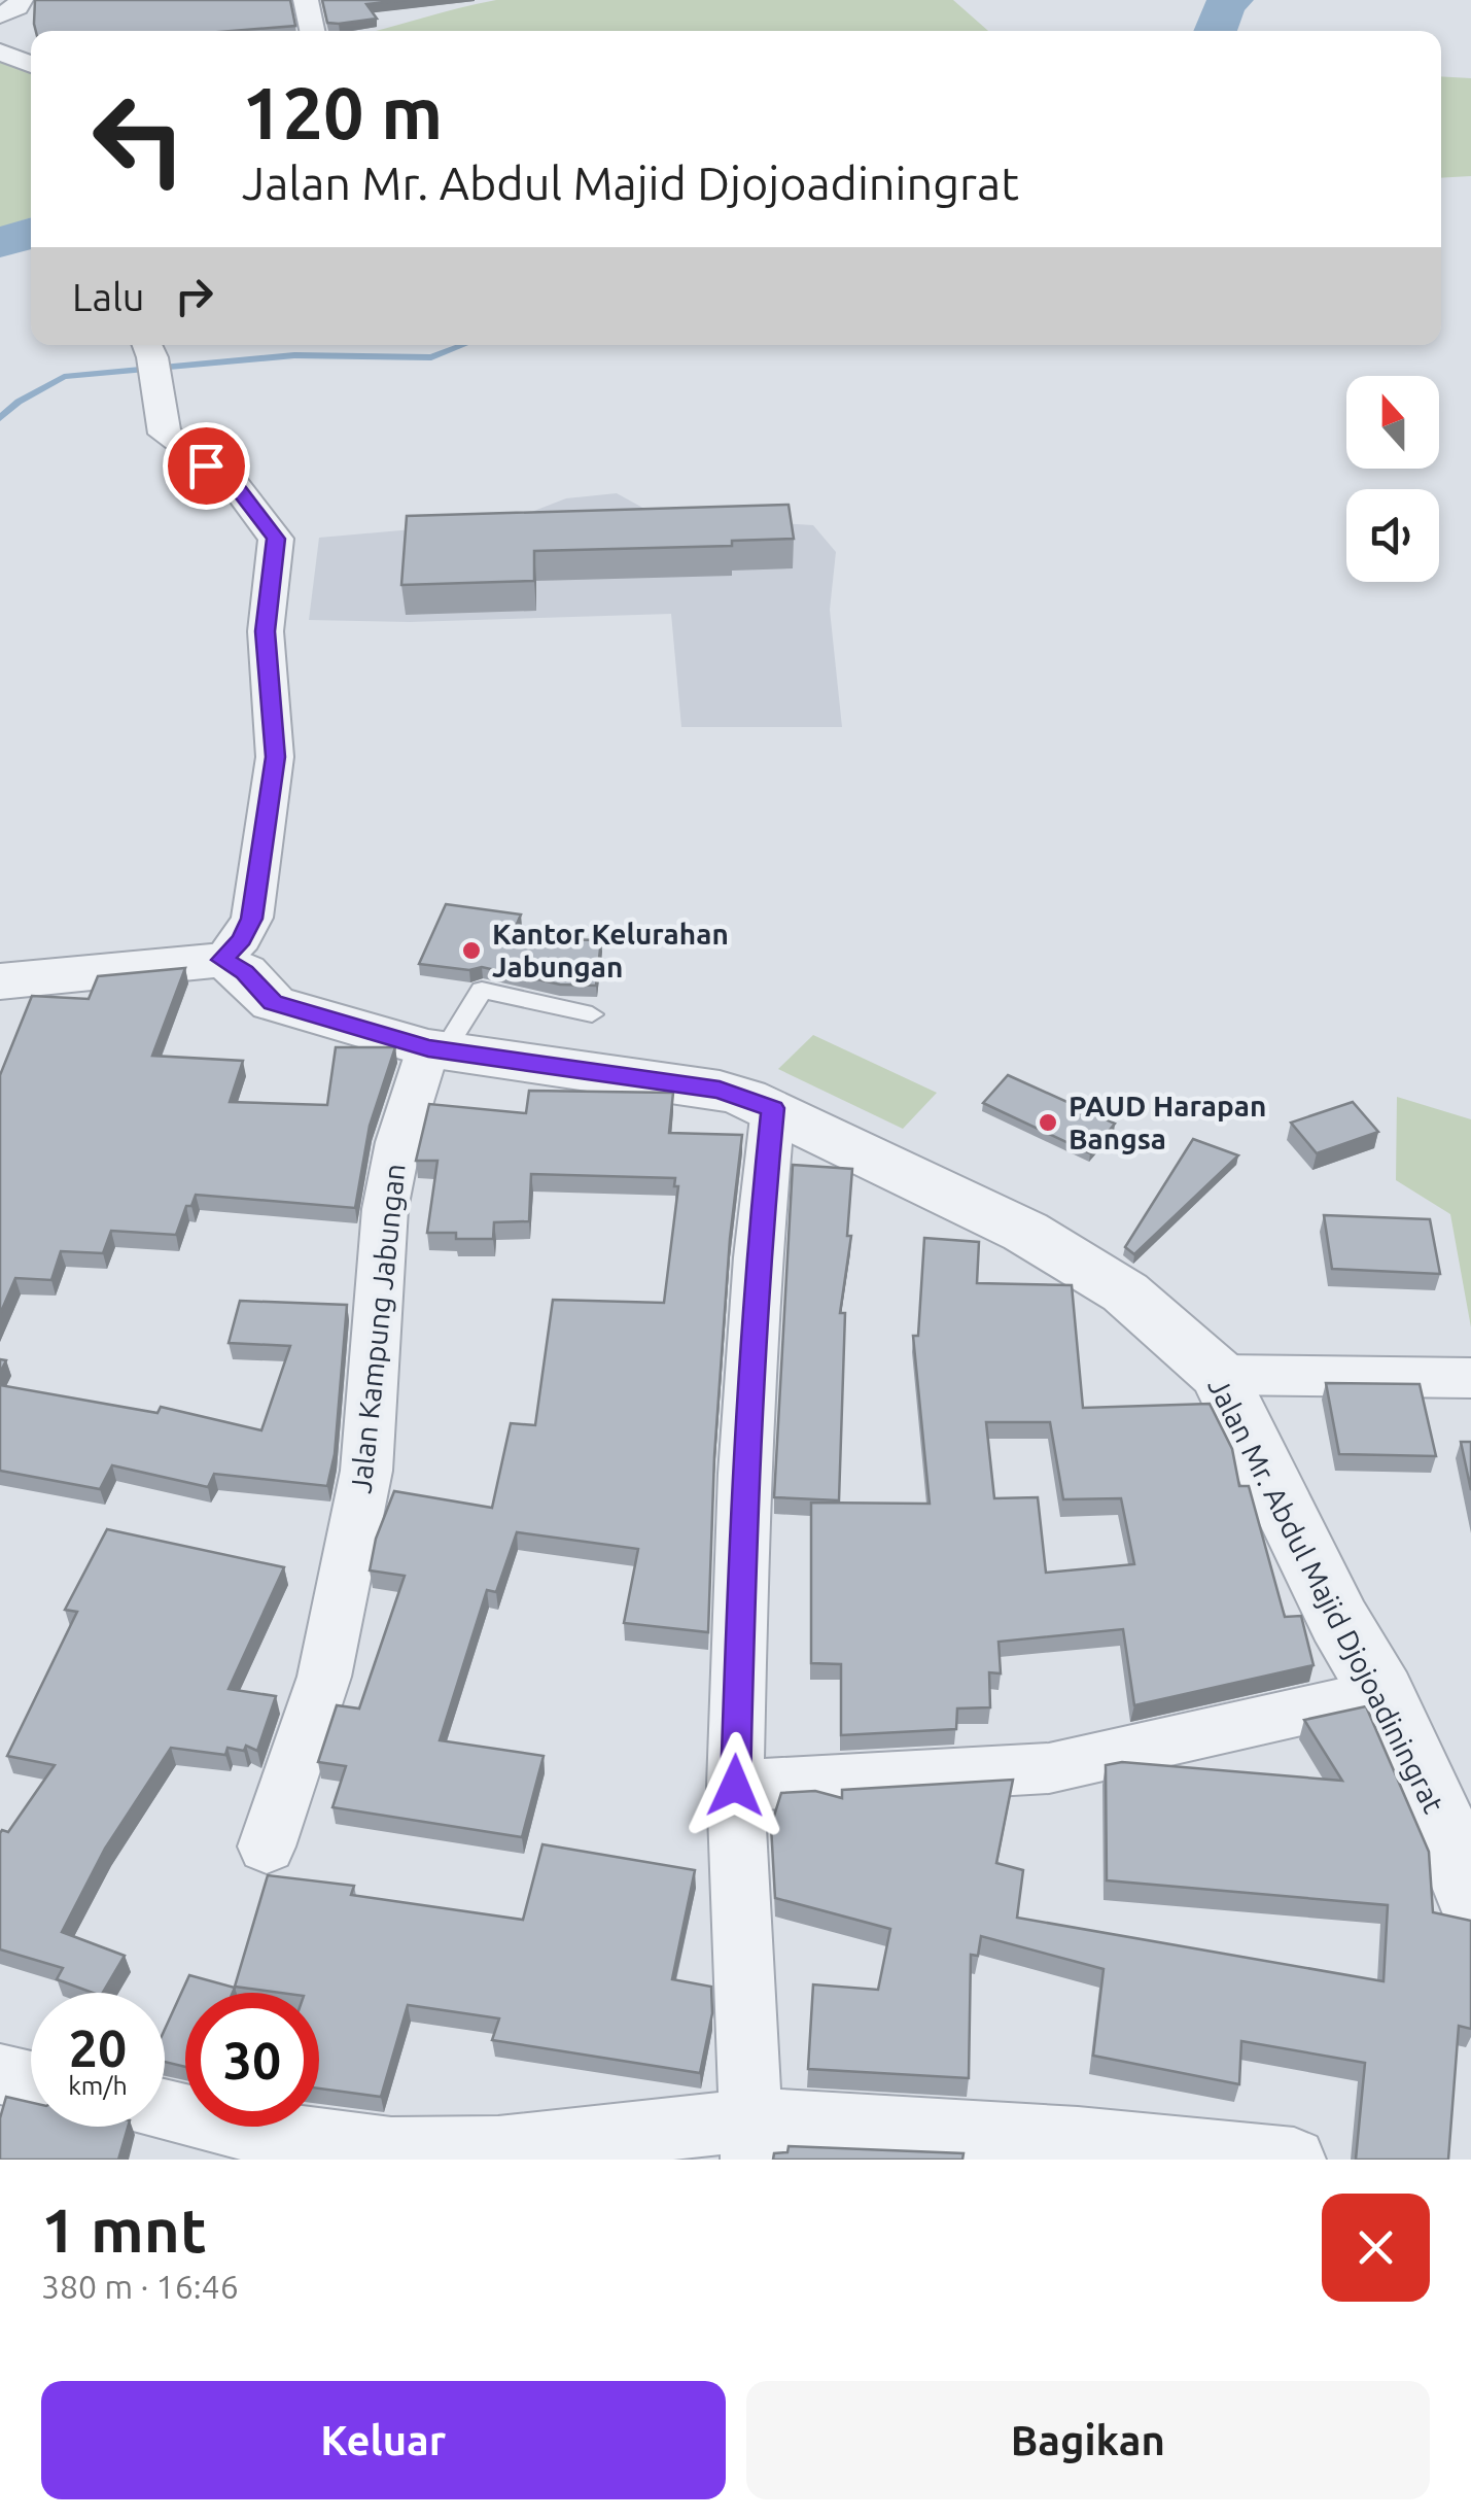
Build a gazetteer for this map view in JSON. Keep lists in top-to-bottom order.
{
  "streets": {
    "street": ["Jalan Kampung Jabungan", "Jalan Mr. Abdul Majid Djojoadiningrat"]
  },
  "crossings": [
    ["Jalan Kampung Jabungan", "Jalan Mr. Abdul Majid Djojoadiningrat"]
  ],
  "places": ["Kantor Kelurahan Jabungan", "PAUD Harapan Bangsa"],
  "north": "top",
  "page": {
    "turn": ["120 m", "Jalan Mr. Abdul Majid Djojoadiningrat"],
    "then": "Lalu",
    "speed": "20 km/h",
    "limit": "30",
    "heading": ["1 mnt", "380 m · 16:46"],
    "buttons": ["Keluar", "Bagikan"]
  }
}
